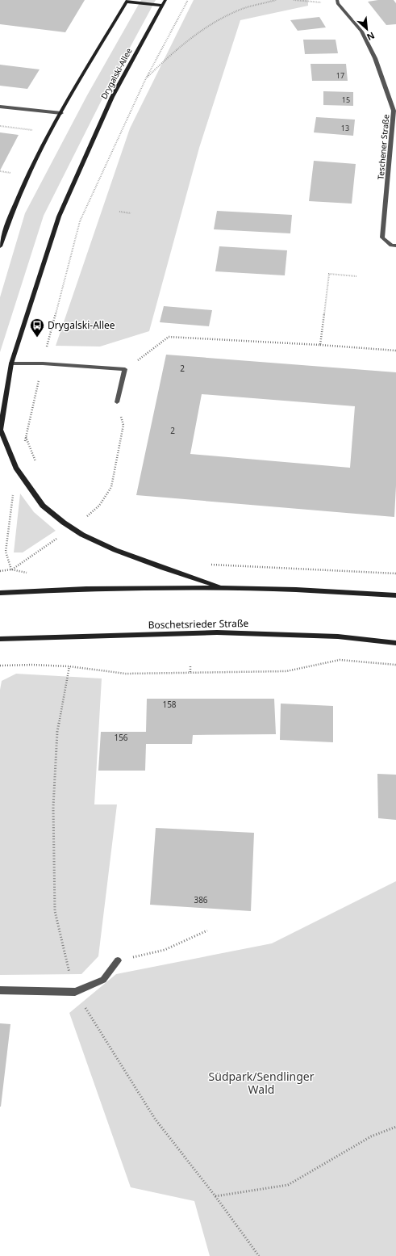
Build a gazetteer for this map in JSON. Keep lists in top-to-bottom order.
{
  "streets": {
    "main road": ["Drygalski-Allee", "Boschetsrieder Straße"],
    "street": ["Teschener Straße"]
  },
  "parks": ["Südpark/Sendlinger Wald"],
  "places": {
    "bus stop": ["Drygalski-Allee"]
  },
  "house_numbers": [
    "17",
    "15",
    "13",
    "2",
    "2",
    "158",
    "156",
    "386"
  ],
  "north": "bottom right"
}
